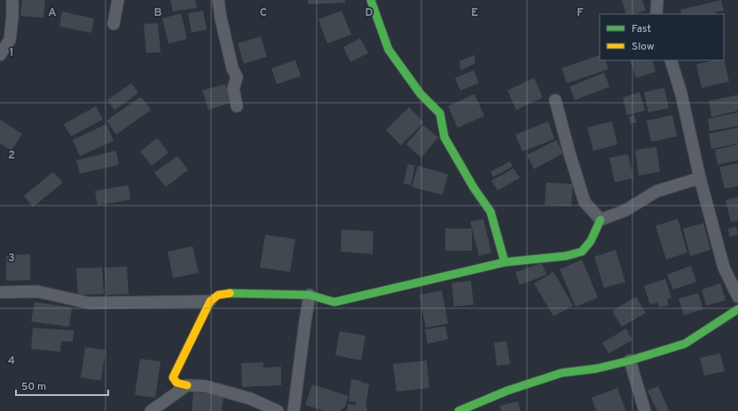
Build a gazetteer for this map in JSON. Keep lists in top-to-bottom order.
{
  "legend": ["Fast", "Slow"],
  "scale_bar": "50 m",
  "grid": {
    "columns": [
      "A",
      "B",
      "C",
      "D",
      "E",
      "F"
    ],
    "rows": [
      "1",
      "2",
      "3",
      "4"
    ]
  }
}
